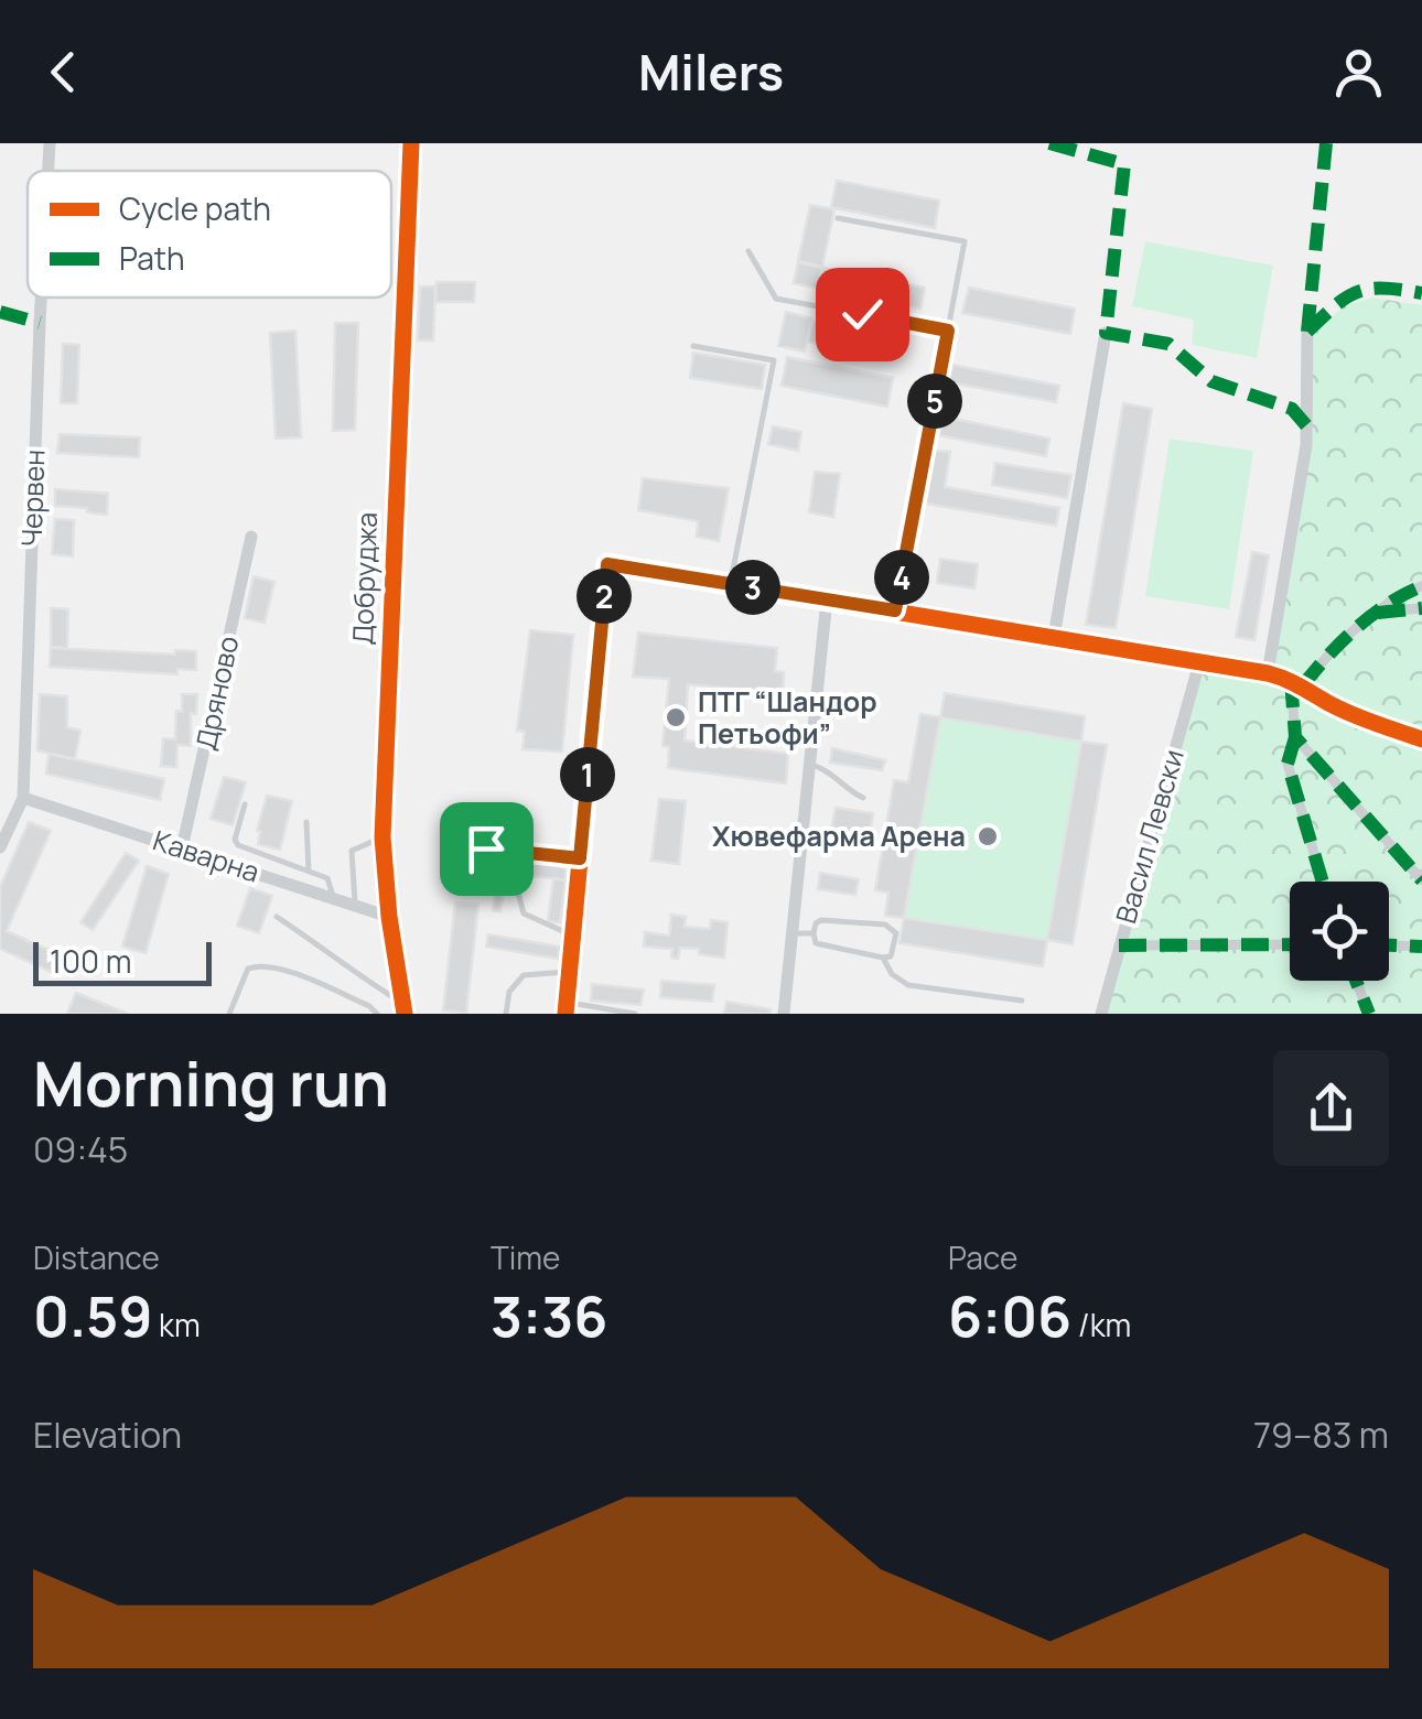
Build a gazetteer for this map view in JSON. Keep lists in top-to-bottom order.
{
  "streets": {
    "street": [
      "Червен",
      "Добруджа",
      "Дряново",
      "Васил Левски",
      "Каварна"
    ]
  },
  "crossings": [
    ["Червен", "Каварна"],
    ["Добруджа", "Каварна"],
    ["Дряново", "Каварна"]
  ],
  "places": ["ПТГ “Шандор Петьофи”", "Хювефарма Арена"],
  "legend": ["Cycle path", "Path"],
  "scale_bar": "100 m",
  "page": {
    "header": "Milers",
    "pins": [
      "5",
      "4",
      "3",
      "2",
      "1"
    ],
    "scale": "100 m",
    "heading": ["Morning run", "09:45"],
    "stats": [
      ["Distance", "0.59 km"],
      ["Time", "3:36"],
      ["Pace", "6:06 /km"]
    ],
    "chart": ["Elevation", "79–83 m"]
  }
}
